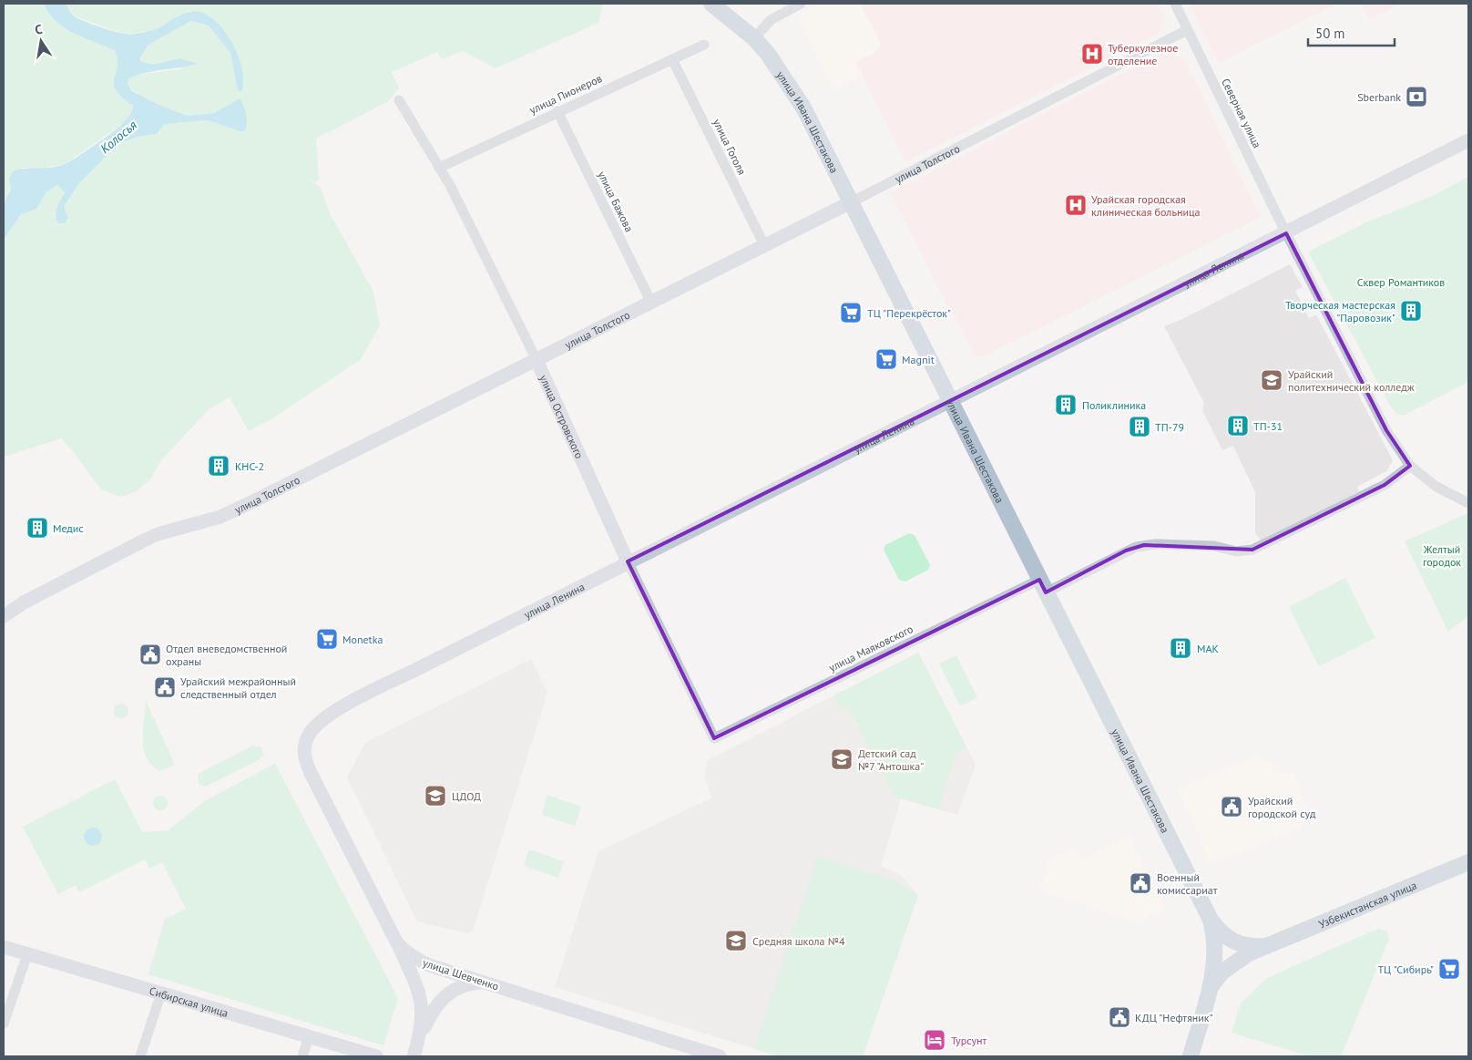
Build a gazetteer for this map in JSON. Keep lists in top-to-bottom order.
{
  "streets": {
    "main road": [
      "улица Ивана Шестакова",
      "улица Толстого",
      "улица Ленина",
      "улица Островского",
      "Узбекистанская улица",
      "улица Шевченко",
      "Сибирская улица"
    ],
    "street": [
      "улица Пионеров",
      "Северная улица",
      "улица Гоголя",
      "улица Бажова",
      "улица Маяковского"
    ]
  },
  "crossings": [
    ["улица Пионеров", "улица Гоголя"],
    ["улица Пионеров", "улица Бажова"],
    ["улица Пионеров", "улица Островского"],
    ["Северная улица", "улица Толстого"],
    ["Северная улица", "улица Ленина"],
    ["Северная улица", "улица Маяковского"],
    ["улица Ивана Шестакова", "улица Толстого"],
    ["улица Ивана Шестакова", "улица Ленина"],
    ["улица Ивана Шестакова", "улица Маяковского"],
    ["улица Гоголя", "улица Толстого"],
    ["улица Толстого", "улица Бажова"],
    ["улица Толстого", "улица Островского"],
    ["улица Ленина", "улица Островского"],
    ["улица Ленина", "улица Шевченко"],
    ["улица Островского", "улица Маяковского"]
  ],
  "water": ["Колосья"],
  "parks": ["Сквер Романтиков", "Желтый городок"],
  "places": {
    "hospital": ["Туберкулезное отделение", "Урайская городская клиническая больница"],
    "bank": ["Sberbank"],
    "building": [
      "Творческая мастерская \"Паровозик\"",
      "Поликлиника",
      "ТП-31",
      "ТП-79",
      "КНС-2",
      "Медис",
      "МАК"
    ],
    "supermarket": [
      "ТЦ \"Перекрёсток\"",
      "Magnit",
      "Monetka",
      "ТЦ \"Сибирь\""
    ],
    "school or university": [
      "Урайский политехнический колледж",
      "Детский сад №7 \"Антошка\"",
      "ЦДОД",
      "Средняя школа №4"
    ],
    "public building": [
      "Отдел вневедомственной охраны",
      "Урайский межрайонный следственный отдел",
      "Урайский городской суд",
      "Военный комиссариат",
      "КДЦ \"Нефтяник\""
    ],
    "hotel": ["Турсунт"]
  },
  "scale_bar": "50 m",
  "north": "top"
}
